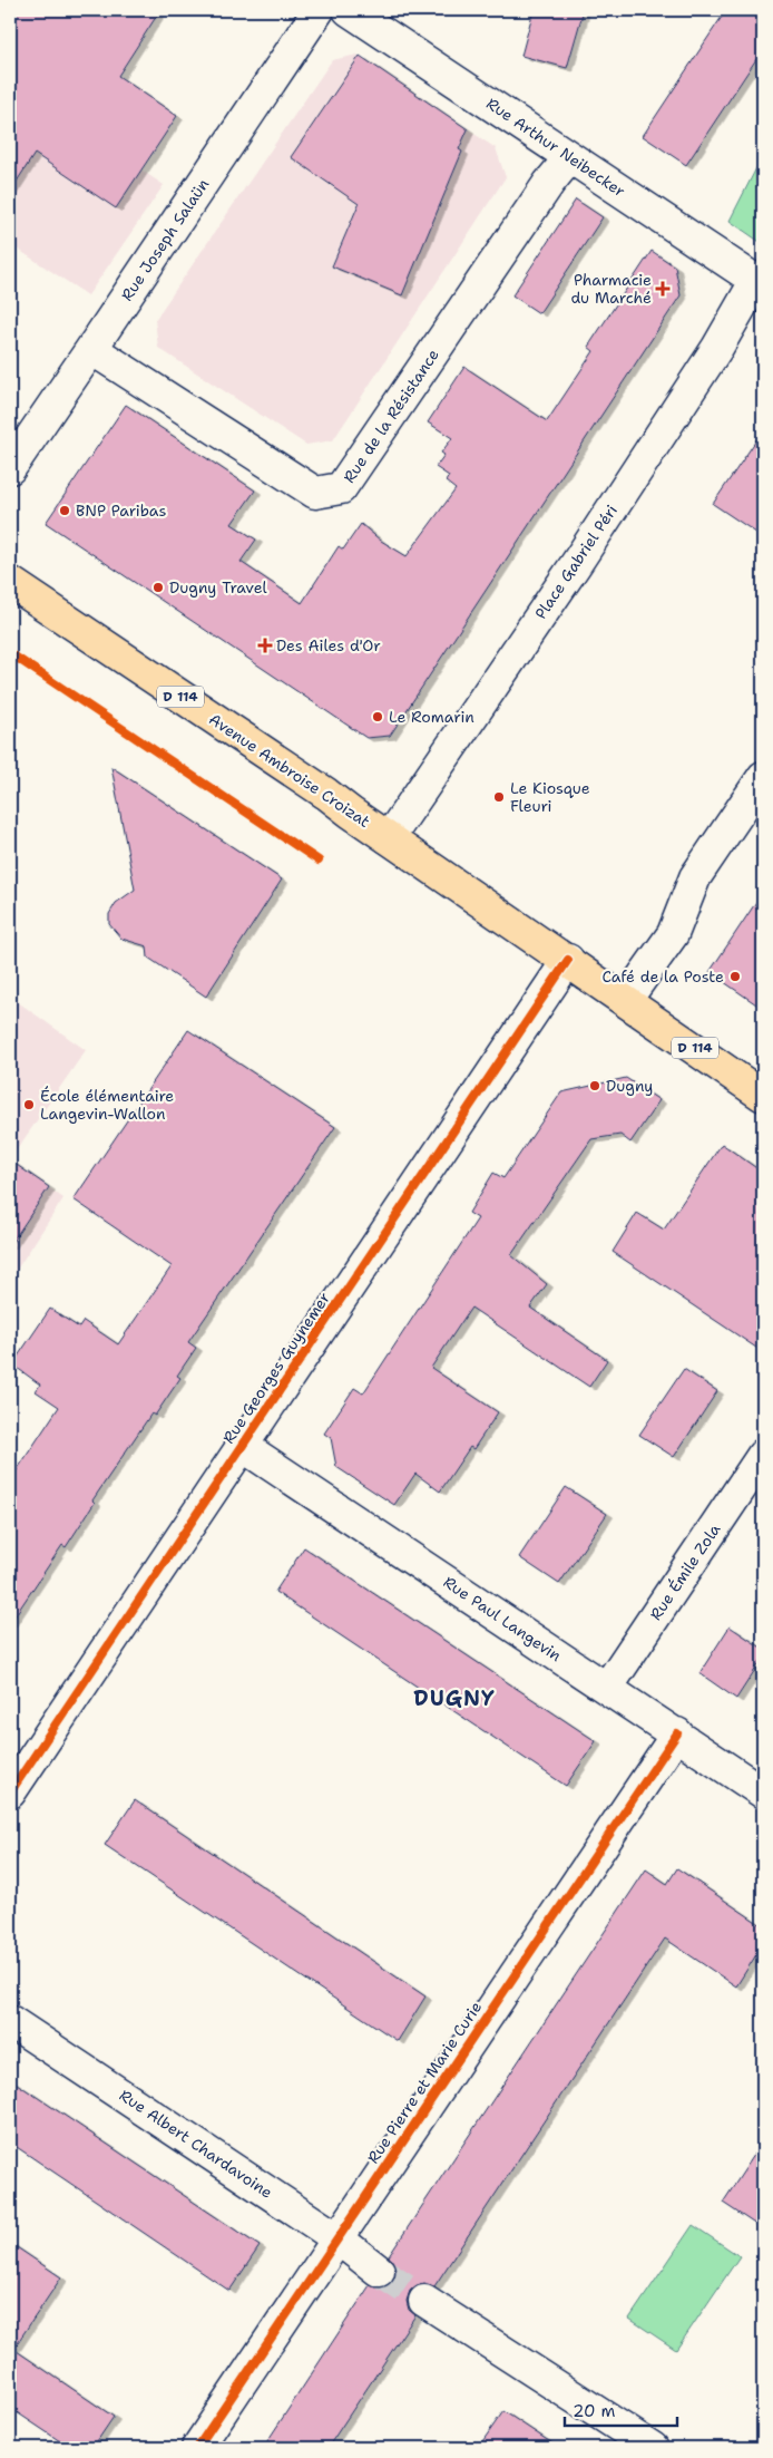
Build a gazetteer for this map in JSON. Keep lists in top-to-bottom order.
{
  "streets": {
    "main road": ["D 114", "Avenue Ambroise Croizat"],
    "street": [
      "Rue Arthur Neibecker",
      "Rue Joseph Salaün",
      "Rue de la Résistance",
      "Place Gabriel Péri",
      "Rue Georges Guynemer",
      "Rue Émile Zola",
      "Rue Paul Langevin",
      "Rue Pierre et Marie Curie",
      "Rue Albert Chardavoine"
    ]
  },
  "crossings": [
    ["Rue Arthur Neibecker", "Rue de la Résistance"],
    ["Rue Arthur Neibecker", "Place Gabriel Péri"],
    ["Rue Joseph Salaün", "Rue de la Résistance"],
    ["Place Gabriel Péri", "Avenue Ambroise Croizat"],
    ["D 114", "Avenue Ambroise Croizat"],
    ["D 114", "Rue Georges Guynemer"],
    ["Avenue Ambroise Croizat", "Rue Georges Guynemer"],
    ["Rue Georges Guynemer", "Rue Paul Langevin"],
    ["Rue Émile Zola", "Rue Paul Langevin"],
    ["Rue Paul Langevin", "Rue Pierre et Marie Curie"],
    ["Rue Pierre et Marie Curie", "Rue Albert Chardavoine"]
  ],
  "districts": ["DUGNY"],
  "places": {
    "health": ["Pharmacie du Marché", "Des Ailes d'Or"],
    "other": [
      "BNP Paribas",
      "Dugny Travel",
      "Le Romarin",
      "Le Kiosque Fleuri",
      "Café de la Poste",
      "Dugny",
      "École élémentaire Langevin-Wallon"
    ]
  },
  "scale_bar": "20 m"
}
